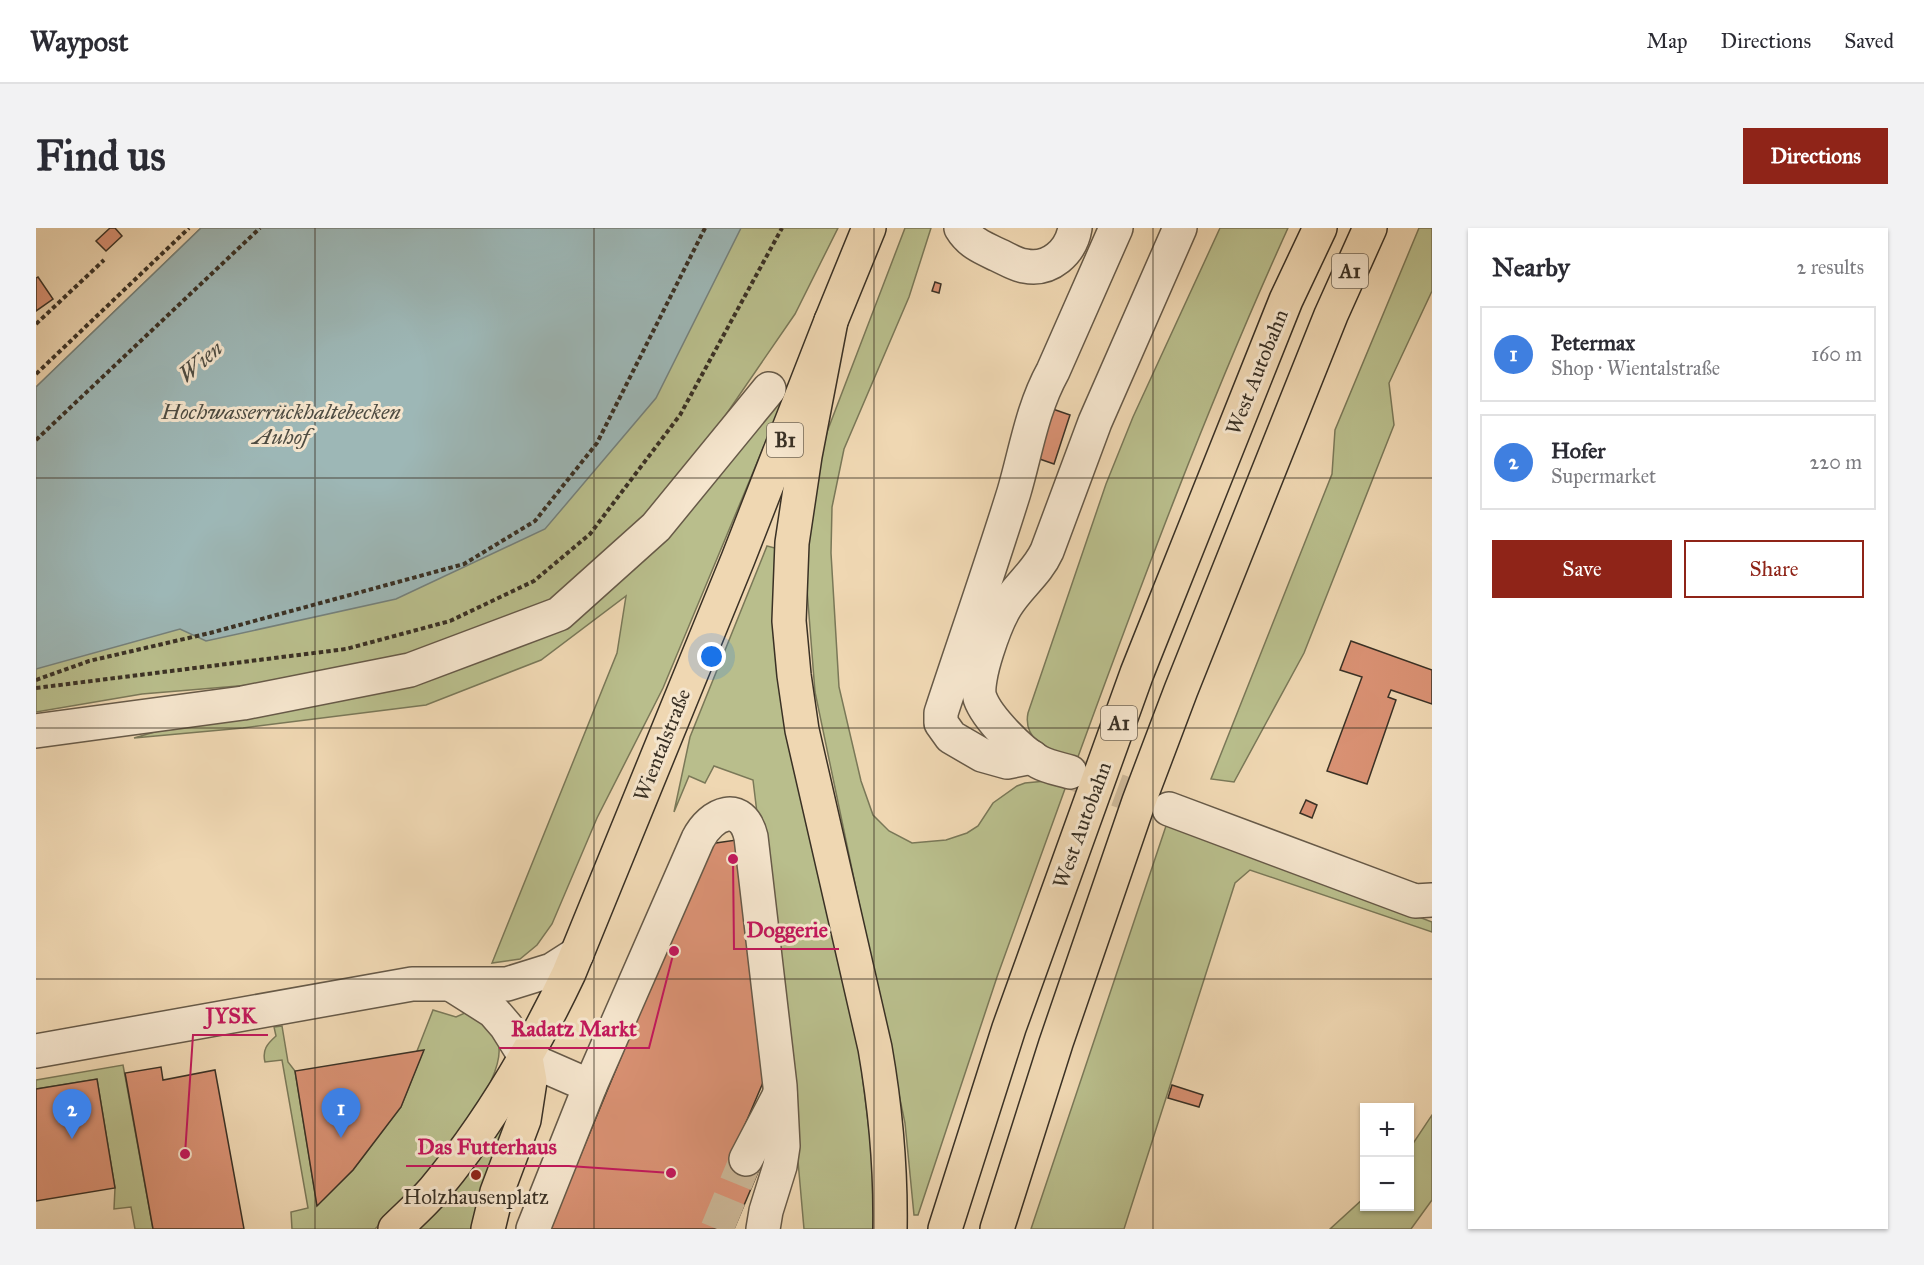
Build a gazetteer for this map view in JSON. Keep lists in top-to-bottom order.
{
  "streets": {
    "main road": [
      "A1",
      "West Autobahn",
      "B1",
      "Wientalstraße"
    ]
  },
  "water": ["Wien", "Hochwasserrückhaltebecken Auhof"],
  "places": [
    "Doggerie",
    "Radatz Markt",
    "JYSK",
    "Das Futterhaus",
    "Holzhausenplatz"
  ],
  "page": {
    "header": "Waypost",
    "nav": ["Map", "Directions", "Saved"],
    "buttons": [
      "Directions",
      ["Save", "Share"]
    ],
    "title": "Find us",
    "heading": ["Nearby", "2 results"],
    "list": [
      {
        "mark": "1",
        "name": "Petermax",
        "note": "Shop · Wientalstraße",
        "value": "160 m"
      },
      {
        "mark": "2",
        "name": "Hofer",
        "note": "Supermarket",
        "value": "220 m"
      }
    ],
    "pins": ["1", "2"],
    "map_buttons": ["+", "−"]
  }
}
